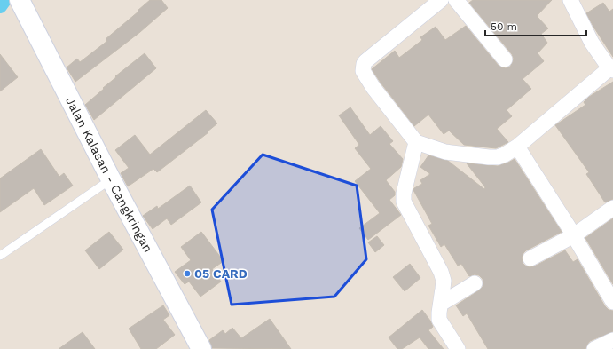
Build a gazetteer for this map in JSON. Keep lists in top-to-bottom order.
{
  "streets": {
    "main road": ["Jalan Kalasan - Cangkringan"]
  },
  "places": ["05 CARD"],
  "scale_bar": "50 m"
}
